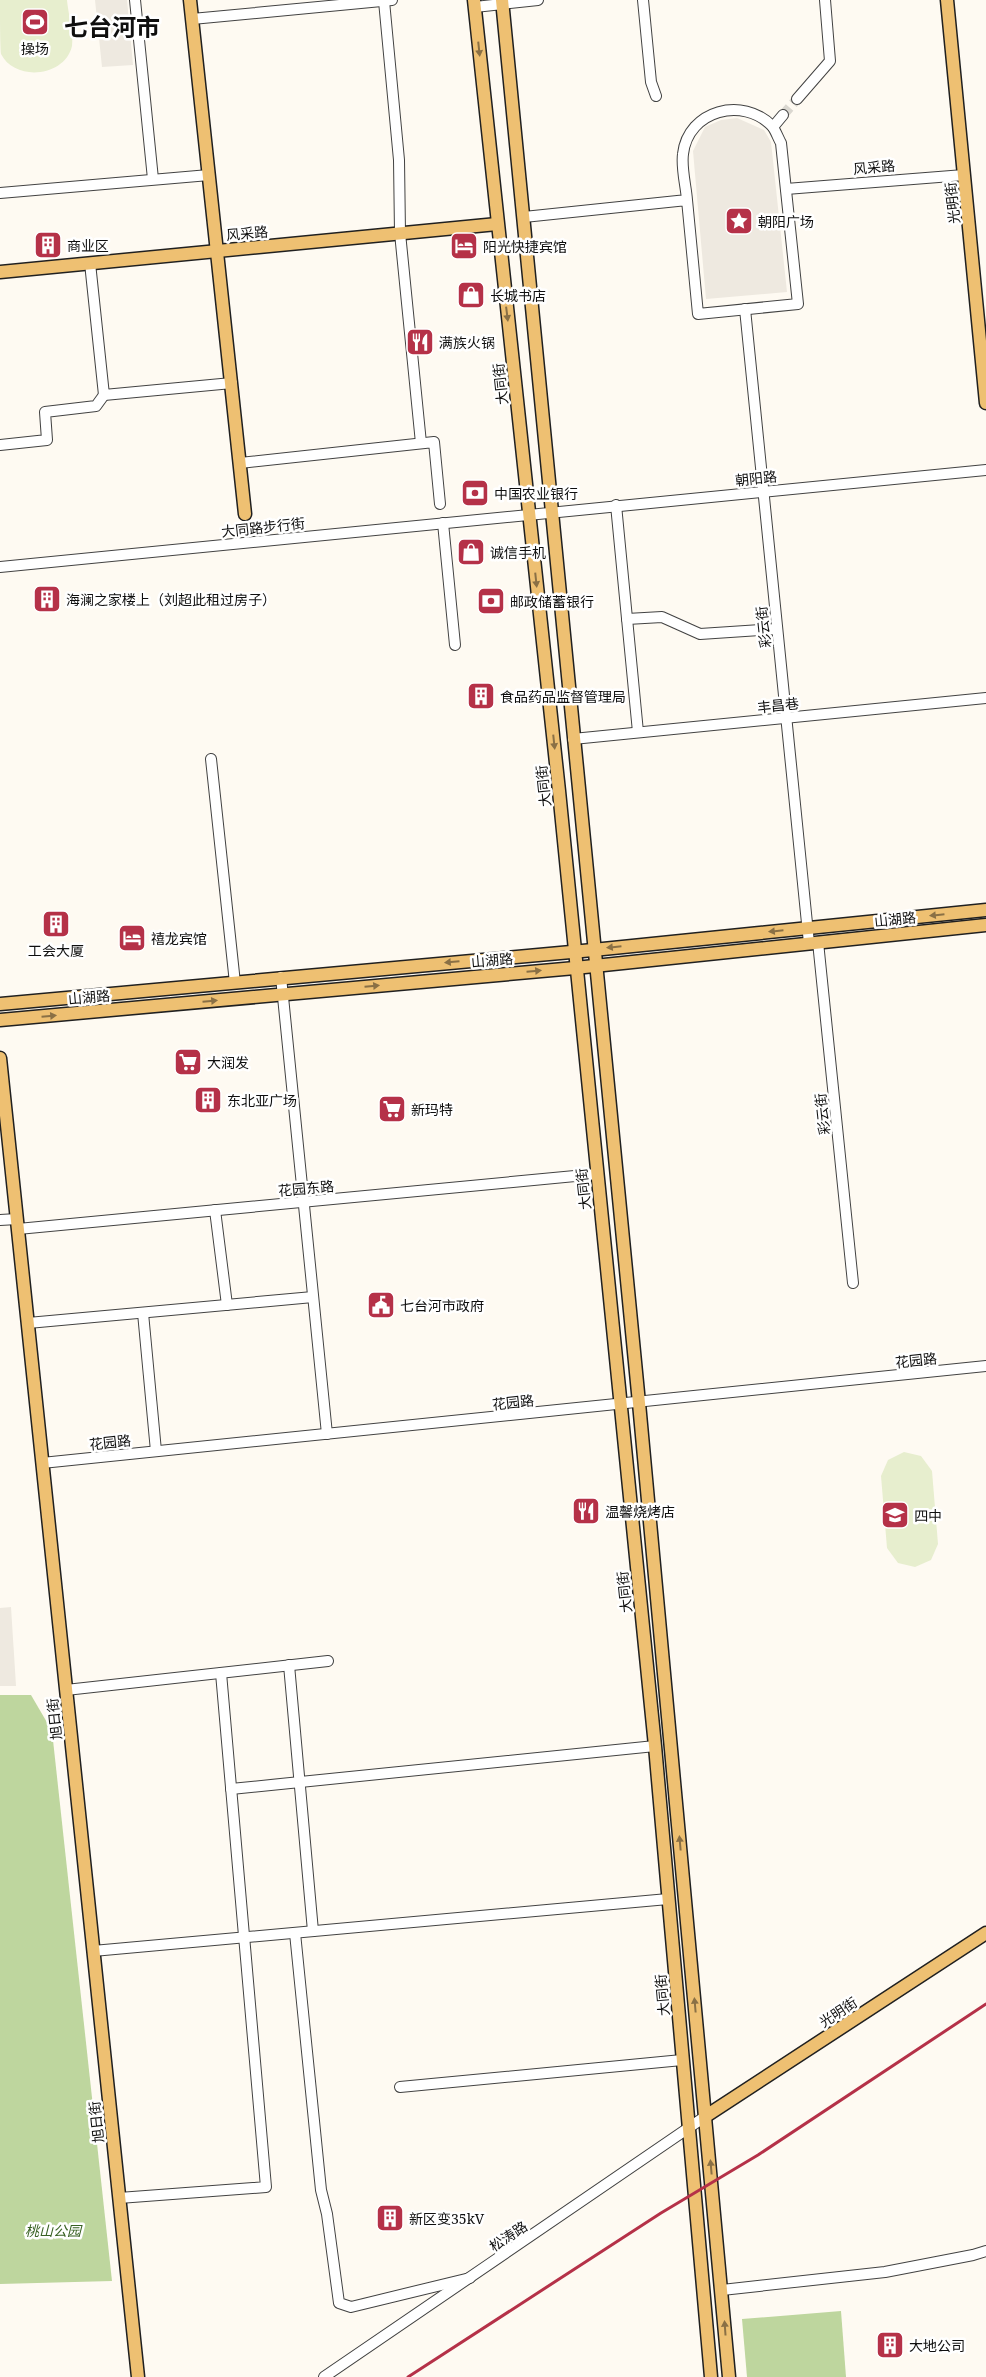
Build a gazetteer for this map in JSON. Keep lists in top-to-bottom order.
{
  "streets": {
    "main road": [
      "风采路",
      "光明街",
      "大同街",
      "山湖路",
      "旭日街"
    ],
    "street": [
      "朝阳路",
      "大同路步行街",
      "彩云街",
      "丰昌巷",
      "花园东路",
      "花园路",
      "松涛路"
    ]
  },
  "crossings": [
    ["风采路", "光明街"],
    ["风采路", "大同街"],
    ["光明街", "松涛路"],
    ["大同街", "朝阳路"],
    ["大同街", "大同路步行街"],
    ["大同街", "山湖路"],
    ["大同街", "花园东路"],
    ["大同街", "花园路"],
    ["大同街", "松涛路"],
    ["朝阳路", "大同路步行街"],
    ["朝阳路", "彩云街"],
    ["彩云街", "丰昌巷"],
    ["彩云街", "山湖路"],
    ["花园东路", "旭日街"],
    ["花园路", "旭日街"]
  ],
  "districts": ["七台河市"],
  "parks": ["桃山公园"],
  "places": {
    "sports": ["操场"],
    "place": ["朝阳广场"],
    "building": [
      "商业区",
      "海澜之家楼上（刘超此租过房子）",
      "食品药品监督管理局",
      "工会大厦",
      "东北亚广场",
      "新区变35kV",
      "大地公司"
    ],
    "hotel": ["阳光快捷宾馆", "禧龙宾馆"],
    "shop": ["长城书店", "诚信手机"],
    "restaurant": ["满族火锅", "温馨烧烤店"],
    "bank": ["中国农业银行", "邮政储蓄银行"],
    "supermarket": ["大润发", "新玛特"],
    "public building": ["七台河市政府"],
    "school or university": ["四中"]
  }
}
